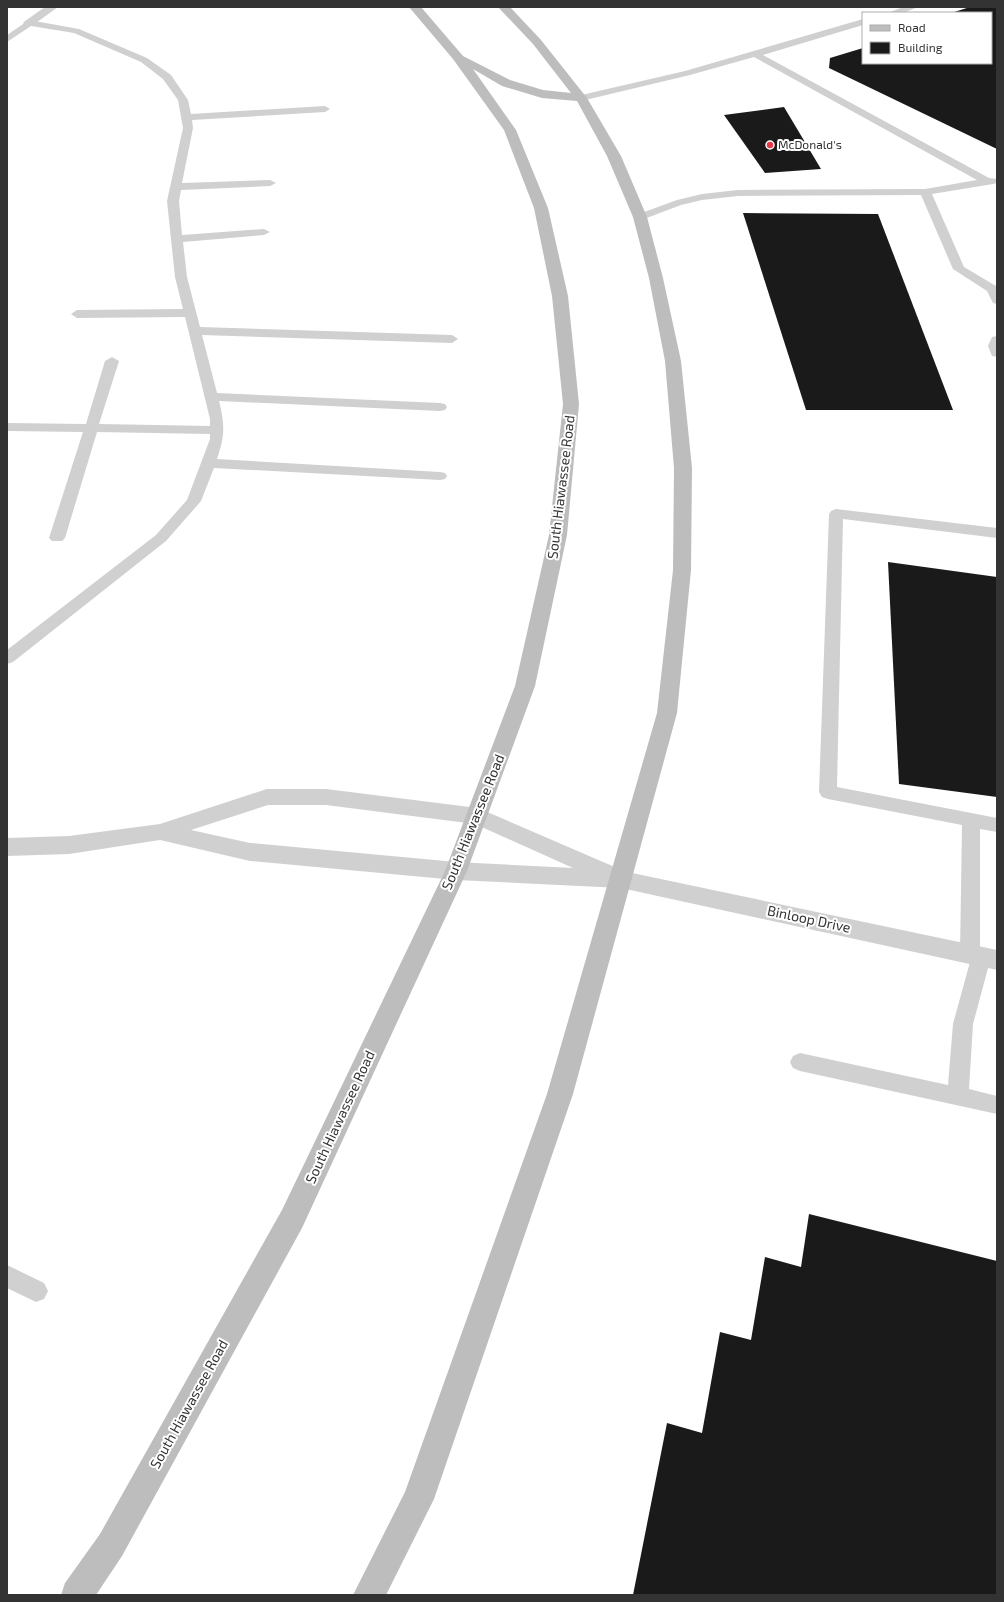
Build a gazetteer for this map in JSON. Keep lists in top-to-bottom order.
{
  "streets": {
    "street": ["South Hiawassee Road", "Binloop Drive"]
  },
  "places": ["McDonald's"],
  "legend": ["Road", "Building"]
}
